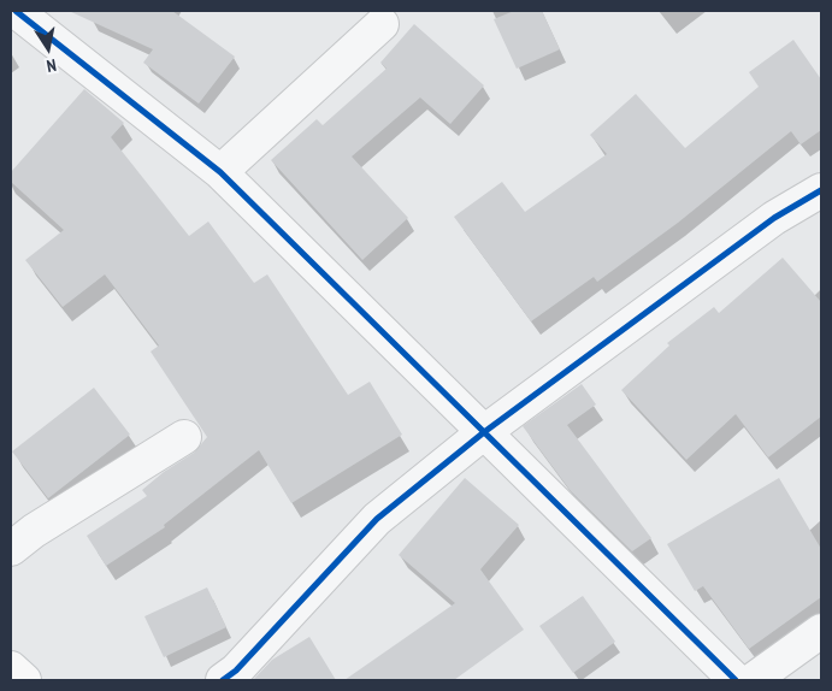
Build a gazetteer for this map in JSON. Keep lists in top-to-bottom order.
{
  "north": "bottom"
}
